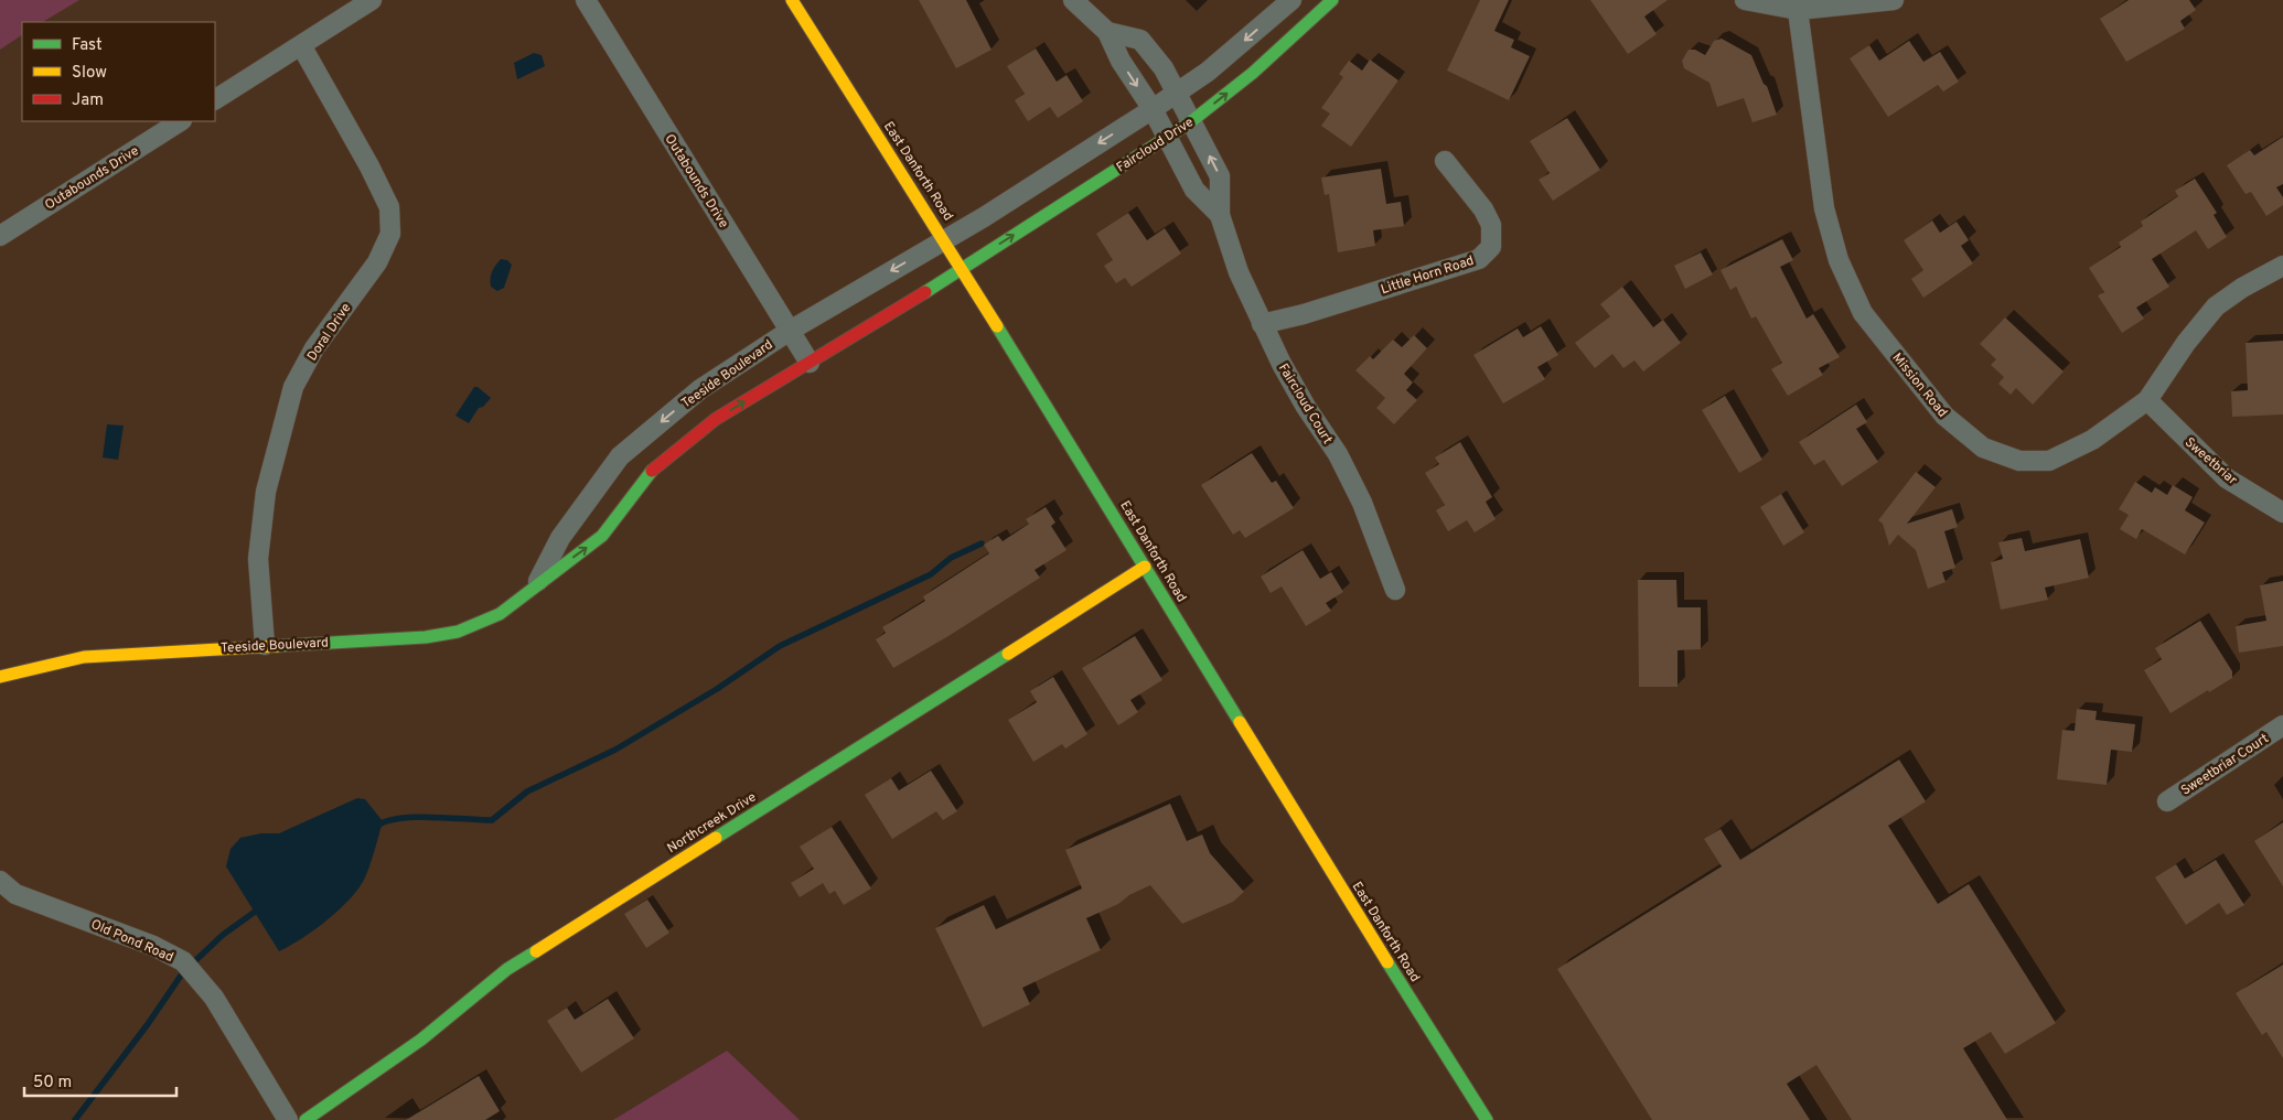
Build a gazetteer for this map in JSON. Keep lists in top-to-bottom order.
{
  "streets": {
    "street": [
      "Faircloud Drive",
      "East Danforth Road",
      "Outabounds Drive",
      "Little Horn Road",
      "Doral Drive",
      "Teeside Boulevard",
      "Mission Road",
      "Faircloud Court",
      "Sweetbriar",
      "Sweetbriar Court",
      "Northcreek Drive",
      "Old Pond Road"
    ]
  },
  "crossings": [
    ["Faircloud Drive", "East Danforth Road"],
    ["Faircloud Drive", "Teeside Boulevard"],
    ["Faircloud Drive", "Faircloud Court"],
    ["East Danforth Road", "Teeside Boulevard"],
    ["East Danforth Road", "Northcreek Drive"],
    ["Outabounds Drive", "Teeside Boulevard"],
    ["Little Horn Road", "Faircloud Court"],
    ["Doral Drive", "Teeside Boulevard"],
    ["Mission Road", "Sweetbriar"]
  ],
  "legend": ["Fast", "Slow", "Jam"],
  "scale_bar": "50 m"
}
